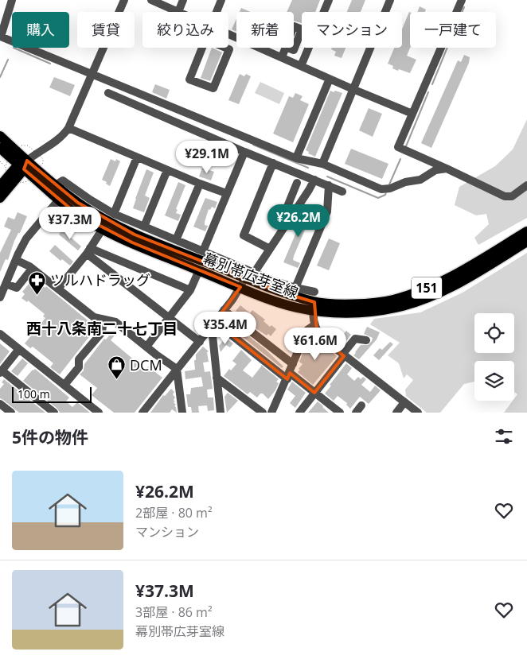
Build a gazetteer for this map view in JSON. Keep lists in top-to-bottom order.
{
  "streets": {
    "main road": ["幕別帯広芽室線", "151"]
  },
  "districts": ["西十八条南二十七丁目"],
  "places": {
    "pharmacy": ["ツルハドラッグ"],
    "shop": ["DCM"]
  },
  "scale_bar": "100 m",
  "page": {
    "chip": [
      "購入",
      "賃貸",
      "絞り込み",
      "新着",
      "マンション",
      "一戸建て"
    ],
    "price": [
      "¥29.1M",
      "¥26.2M",
      "¥37.3M",
      "¥35.4M",
      "¥61.6M"
    ],
    "scale": "100 m",
    "heading": "5件の物件",
    "list": [
      {
        "name": "¥26.2M",
        "note": "2部屋 · 80 m² · マンション"
      },
      {
        "name": "¥37.3M",
        "note": "3部屋 · 86 m² · 幕別帯広芽室線"
      }
    ]
  }
}
